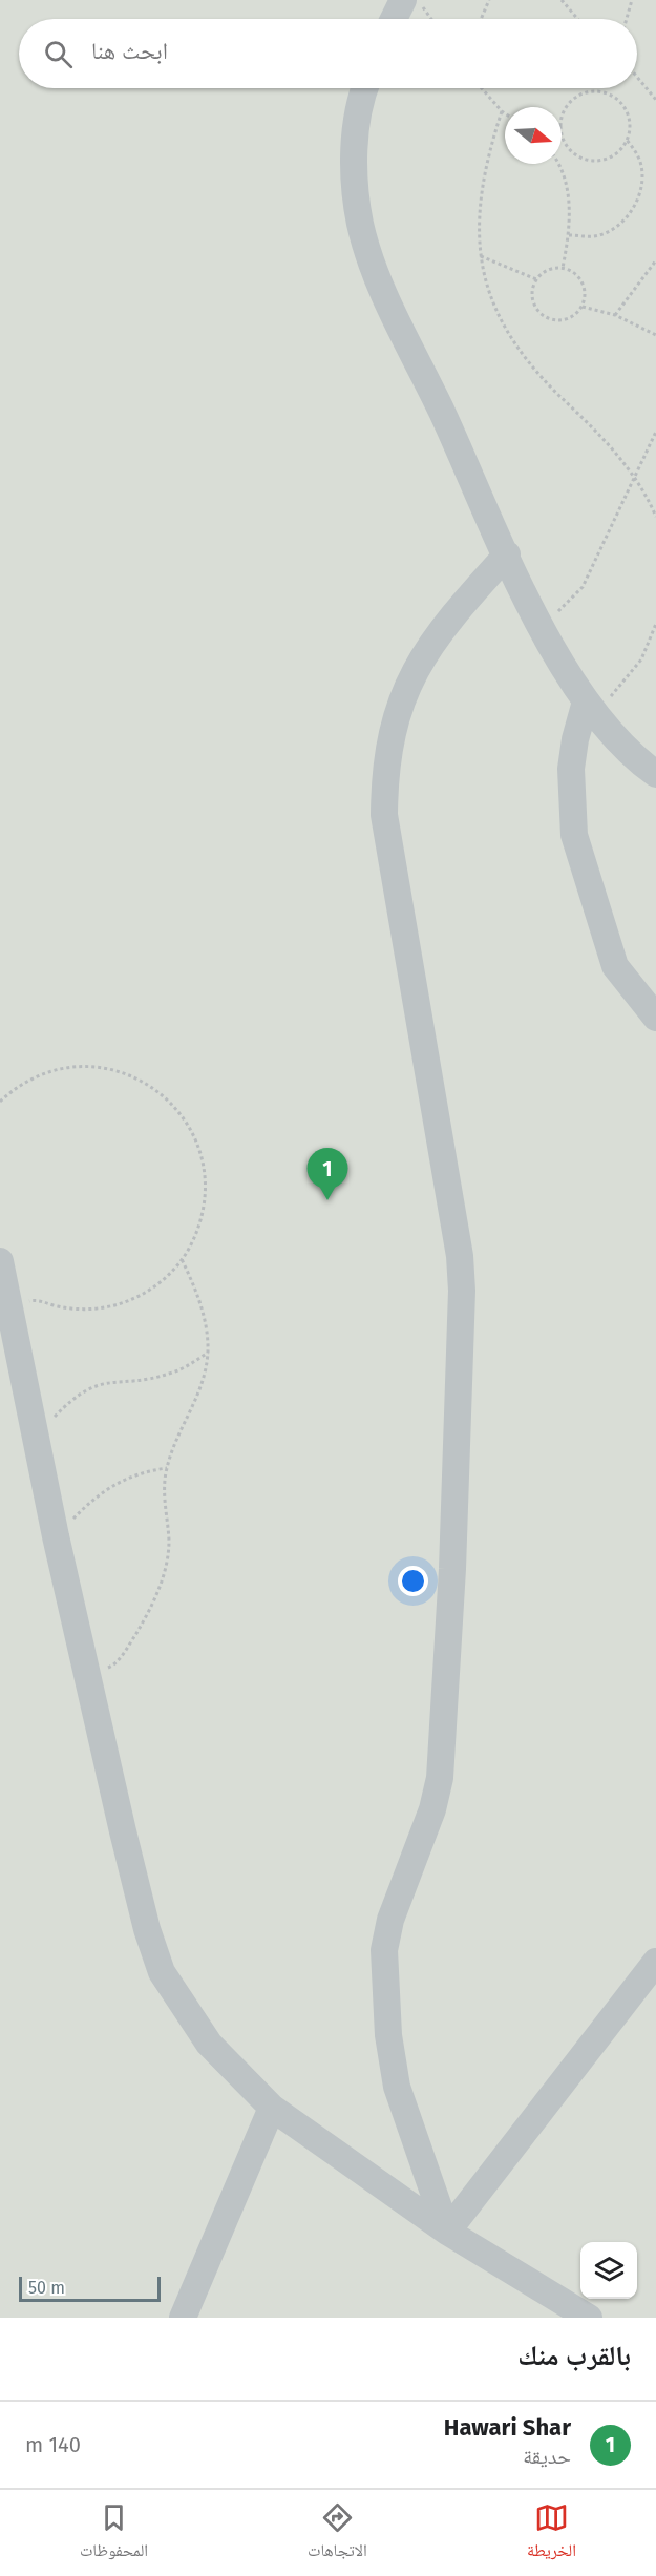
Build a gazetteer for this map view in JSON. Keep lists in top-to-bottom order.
{
  "scale_bar": "50 m",
  "north": "right",
  "page": {
    "search": "ابحث هنا",
    "pins": "1",
    "scale": "50 m",
    "heading": "بالقرب منك",
    "list": [
      {
        "mark": "1",
        "name": "Hawari Shar",
        "note": "حديقة",
        "value": "140 m"
      }
    ],
    "nav": ["الخريطة", "الاتجاهات", "المحفوظات"]
  }
}
